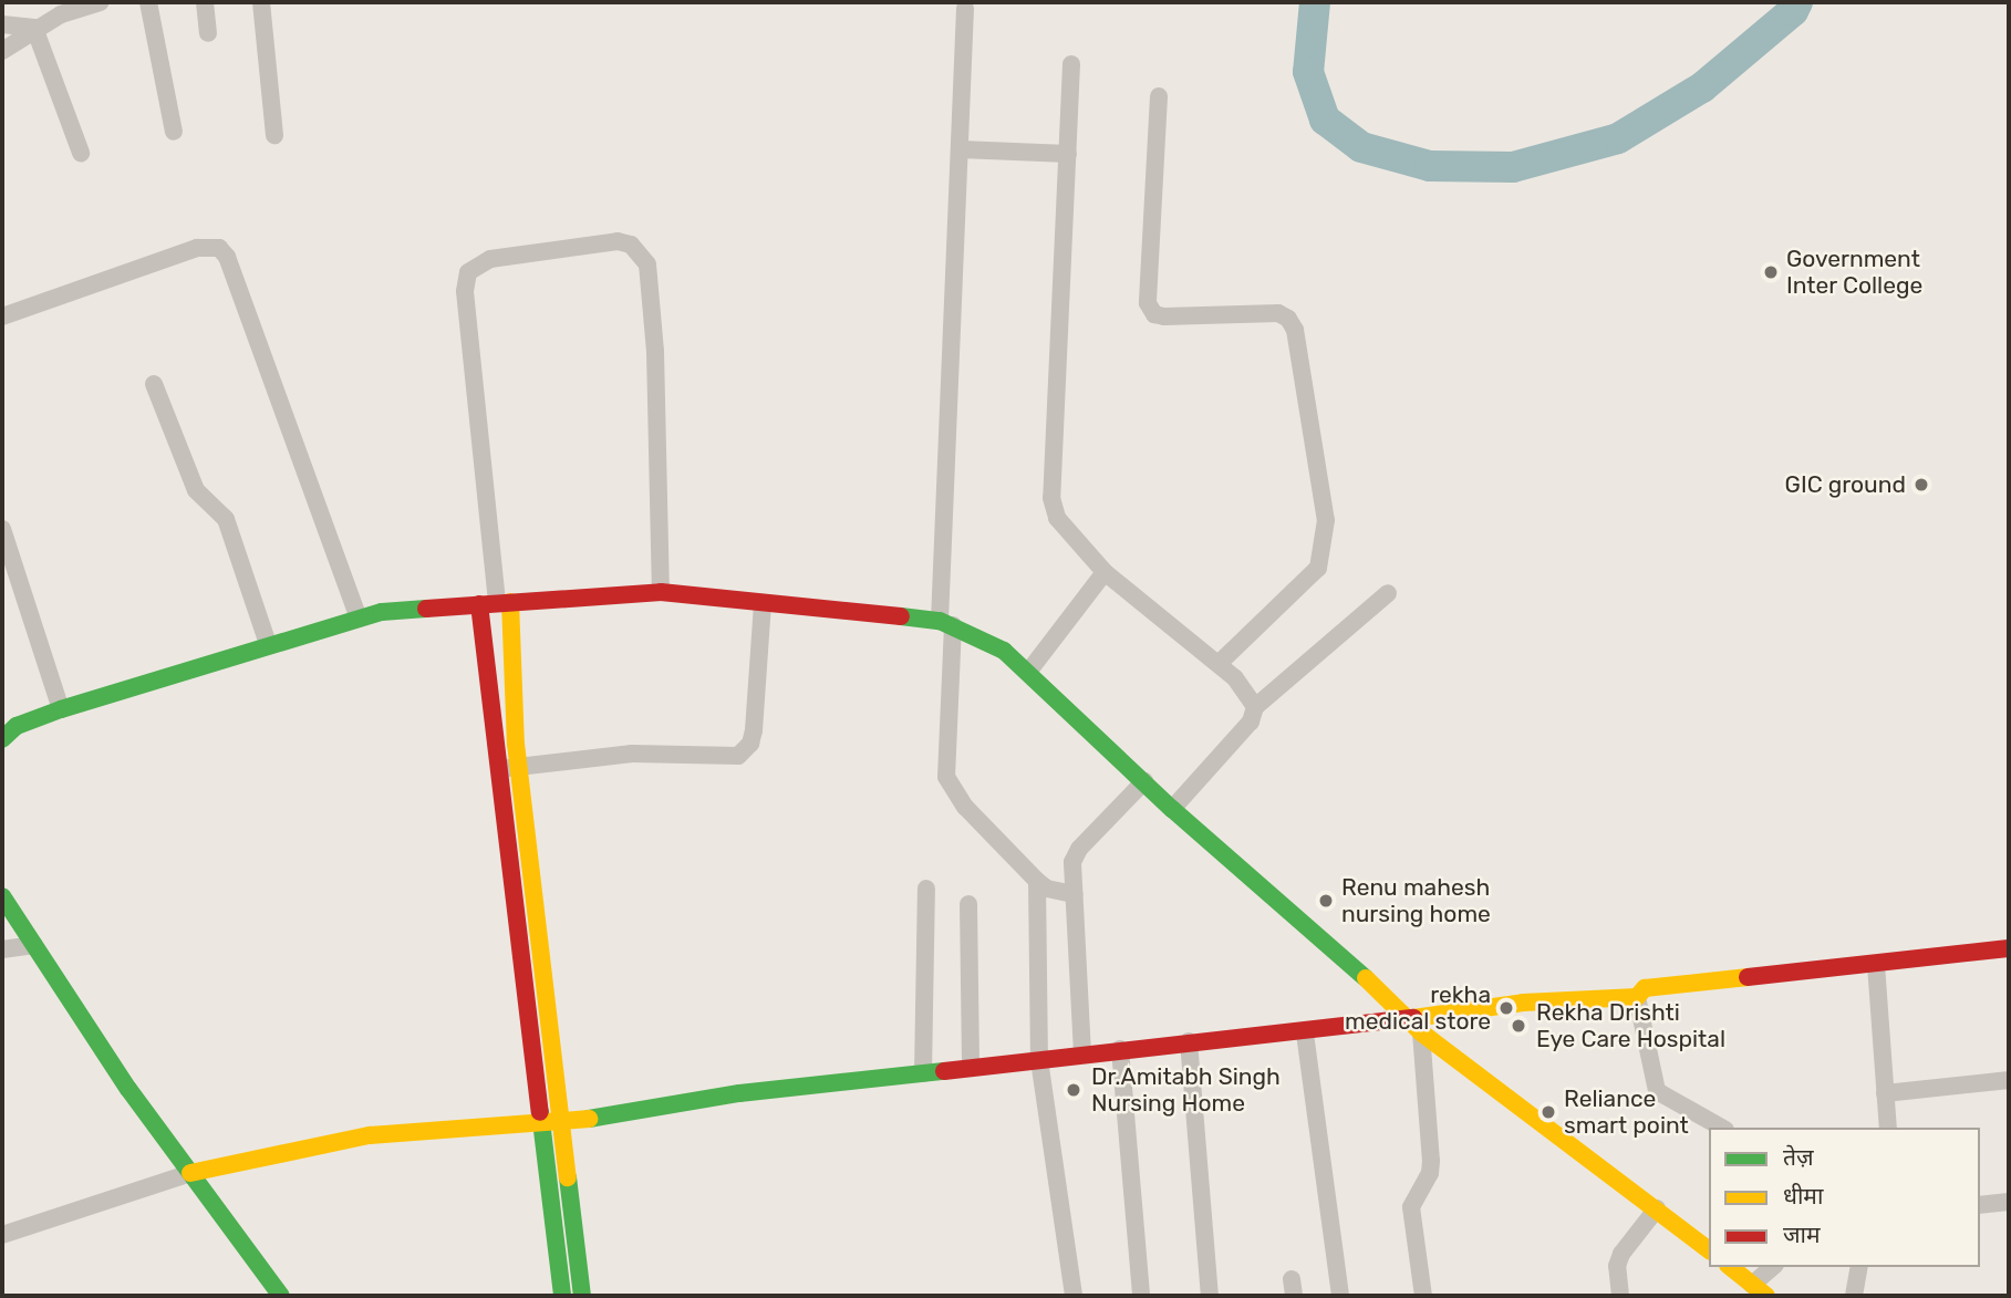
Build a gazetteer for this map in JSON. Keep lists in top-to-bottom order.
{
  "places": [
    "Government Inter College",
    "GIC ground",
    "Renu mahesh nursing home",
    "rekha medical store",
    "Rekha Drishti Eye Care Hospital",
    "Dr.Amitabh Singh Nursing Home",
    "Reliance smart point"
  ],
  "legend": ["तेज़", "धीमा", "जाम"]
}
